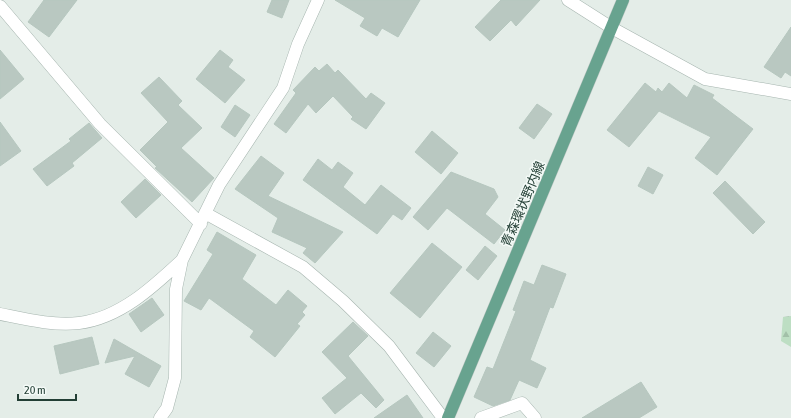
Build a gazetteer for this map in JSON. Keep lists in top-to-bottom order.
{
  "streets": {
    "main road": ["青森環状野内線"]
  },
  "scale_bar": "20 m"
}
